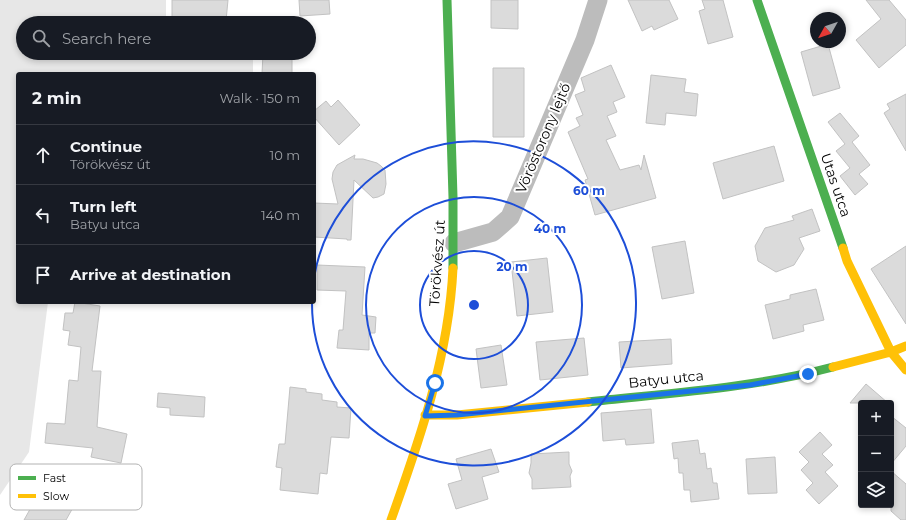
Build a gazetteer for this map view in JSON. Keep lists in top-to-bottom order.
{
  "streets": {
    "street": [
      "Vöröstorony lejtő",
      "Utas utca",
      "Törökvész út",
      "Batyu utca"
    ]
  },
  "crossings": [
    ["Vöröstorony lejtő", "Törökvész út"],
    ["Utas utca", "Batyu utca"],
    ["Törökvész út", "Batyu utca"]
  ],
  "legend": ["Fast", "Slow"],
  "north": "bottom left",
  "page": {
    "search": "Search here",
    "heading": ["2 min", "Walk · 150 m"],
    "list": [
      ["Continue", "Törökvész út", "10 m"],
      ["Turn left", "Batyu utca", "140 m"],
      "Arrive at destination"
    ],
    "map_buttons": ["+", "−"]
  },
  "rings": ["60 m", "40 m", "20 m"]
}
